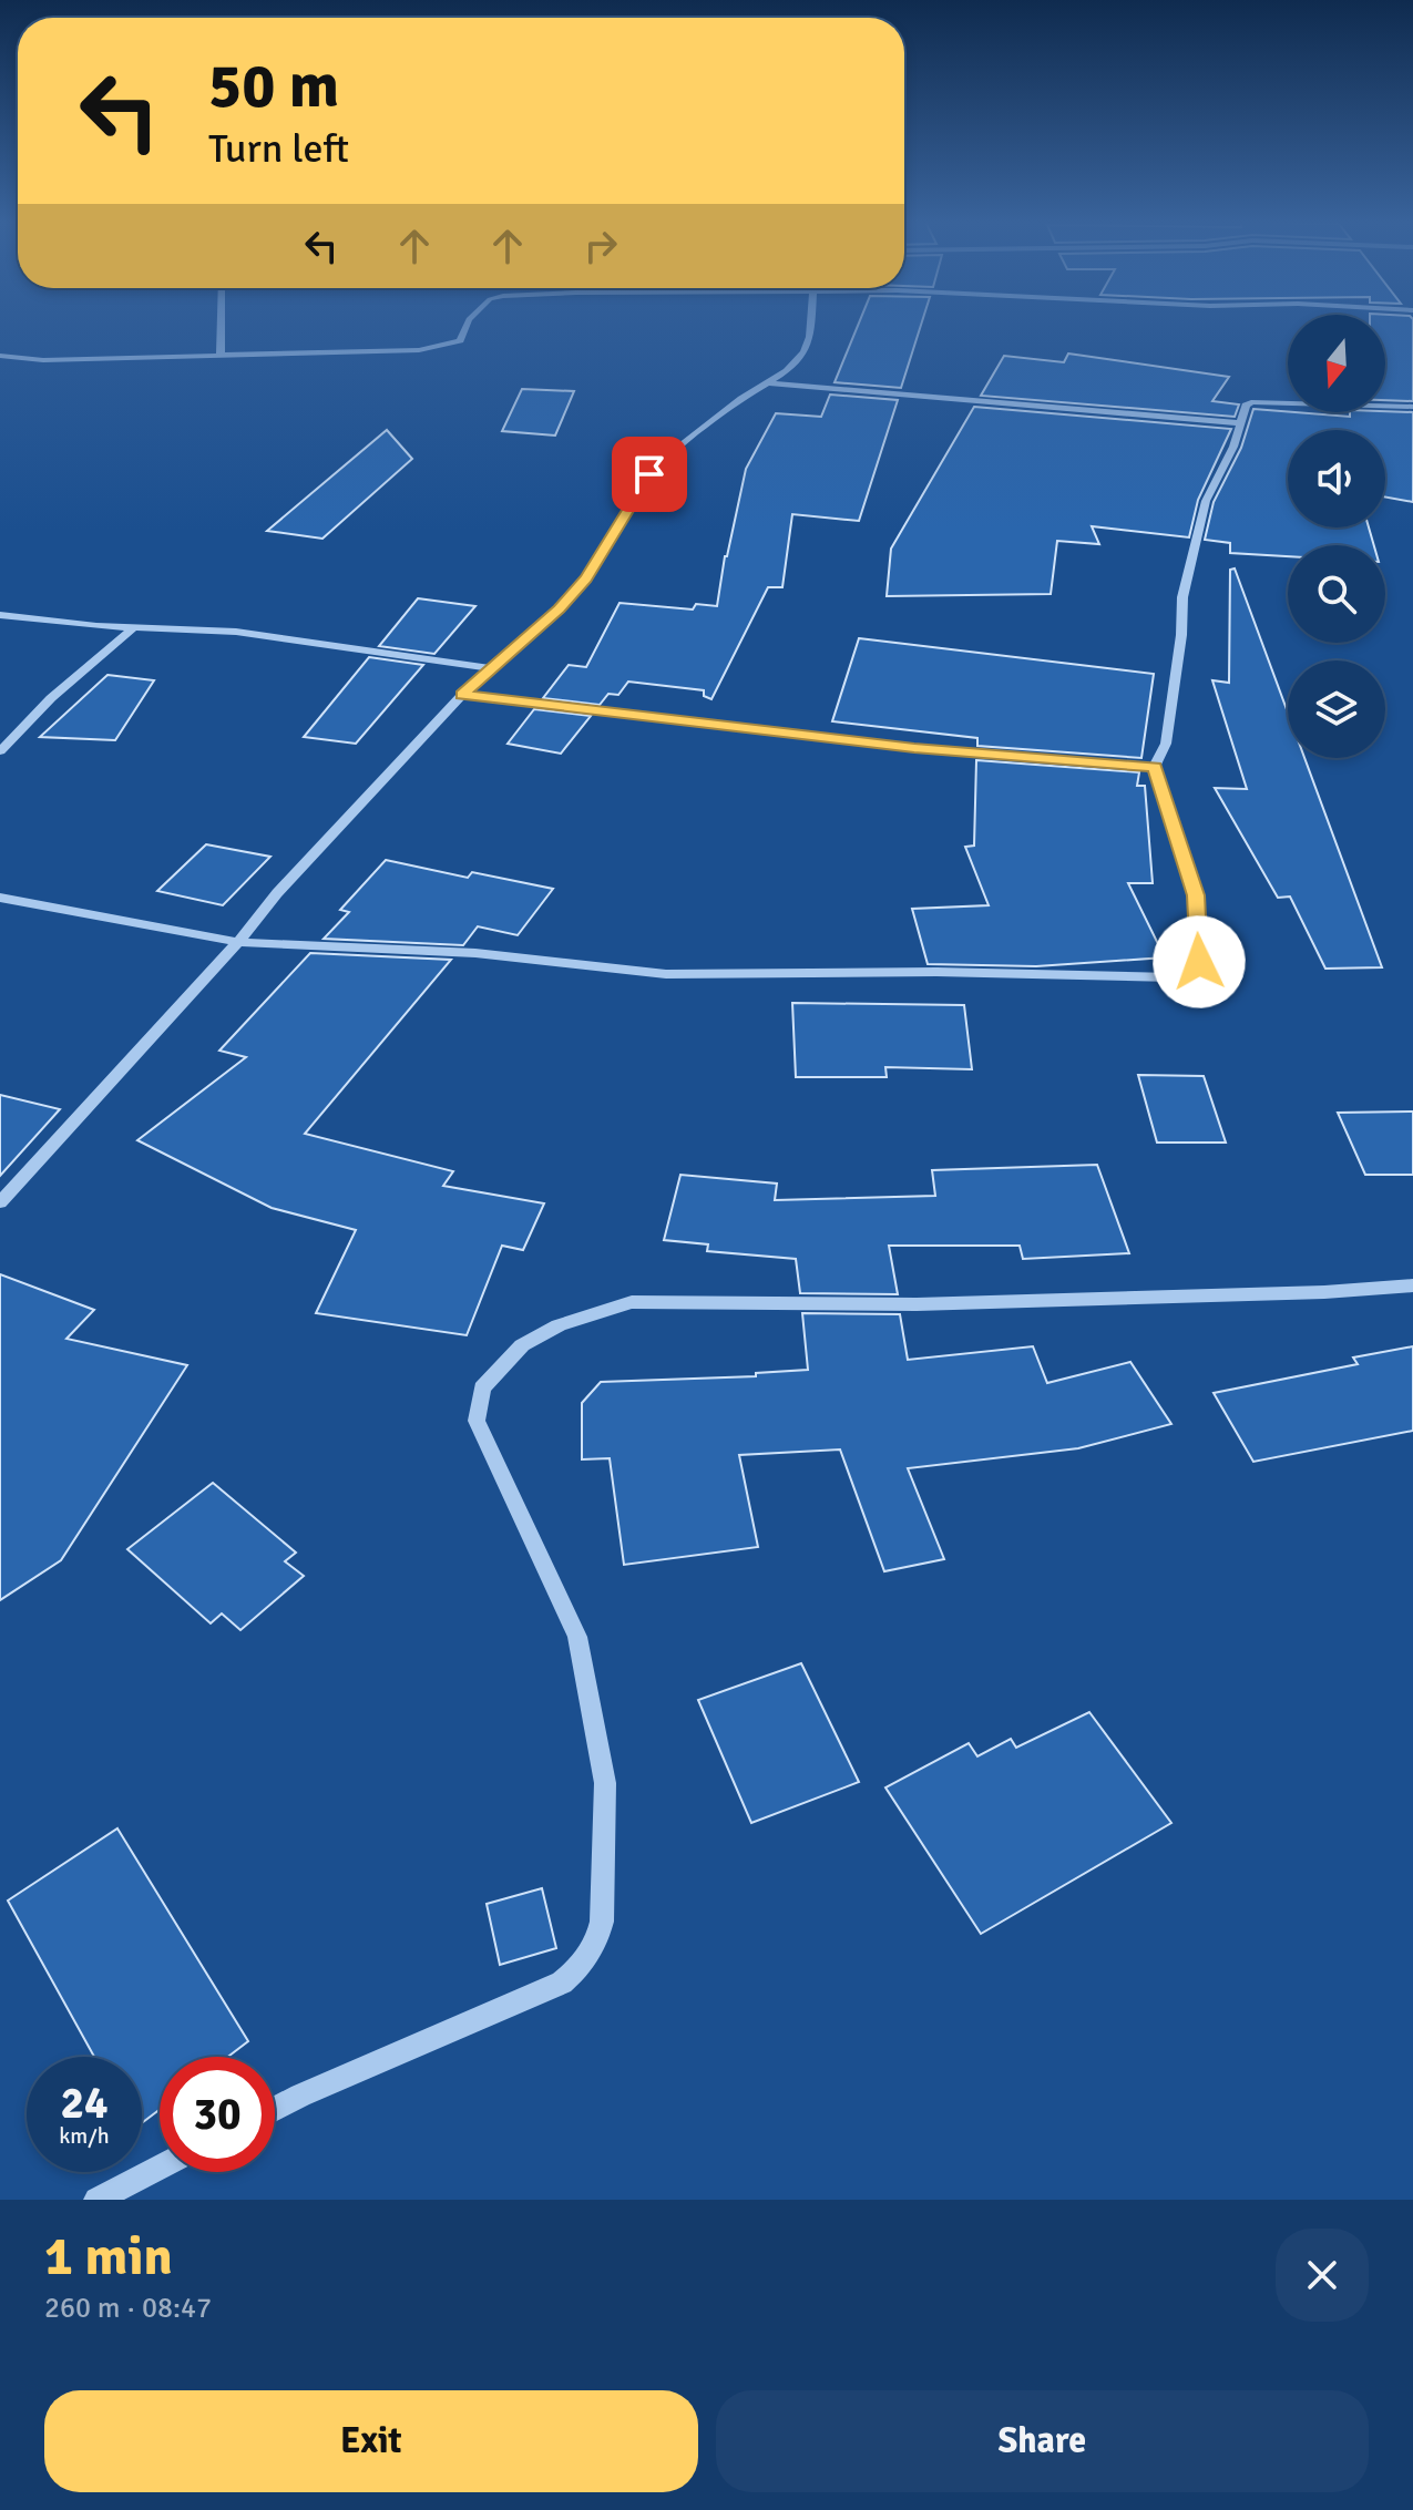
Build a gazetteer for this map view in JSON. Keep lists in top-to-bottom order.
{
  "north": "bottom",
  "page": {
    "turn": ["50 m", "Turn left"],
    "speed": "24 km/h",
    "limit": "30",
    "heading": ["1 min", "260 m · 08:47"],
    "buttons": ["Exit", "Share"]
  }
}
